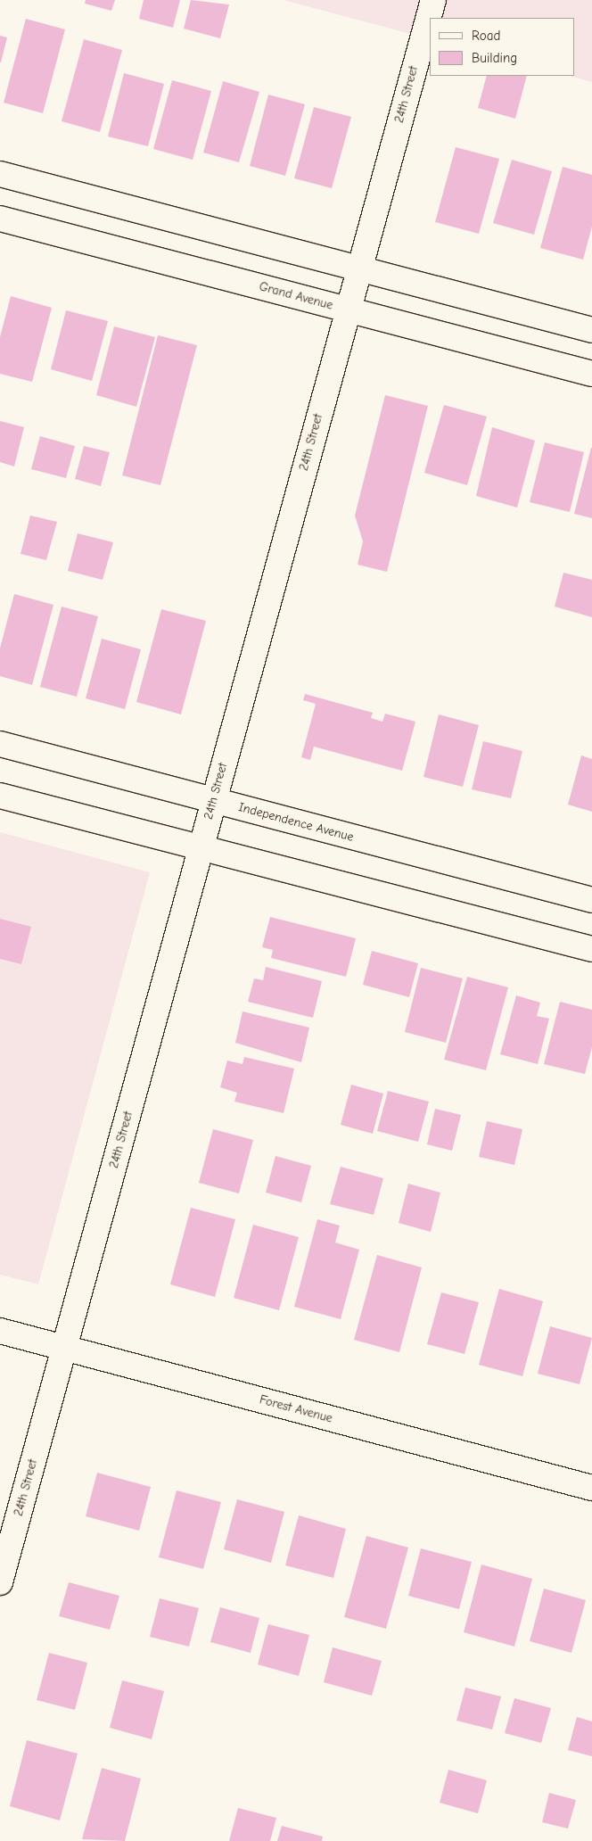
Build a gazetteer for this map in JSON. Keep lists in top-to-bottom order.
{
  "streets": {
    "street": [
      "24th Street",
      "Grand Avenue",
      "Independence Avenue",
      "Forest Avenue"
    ]
  },
  "crossings": [
    ["24th Street", "Grand Avenue"],
    ["24th Street", "Independence Avenue"],
    ["24th Street", "Forest Avenue"]
  ],
  "legend": ["Road", "Building"]
}
